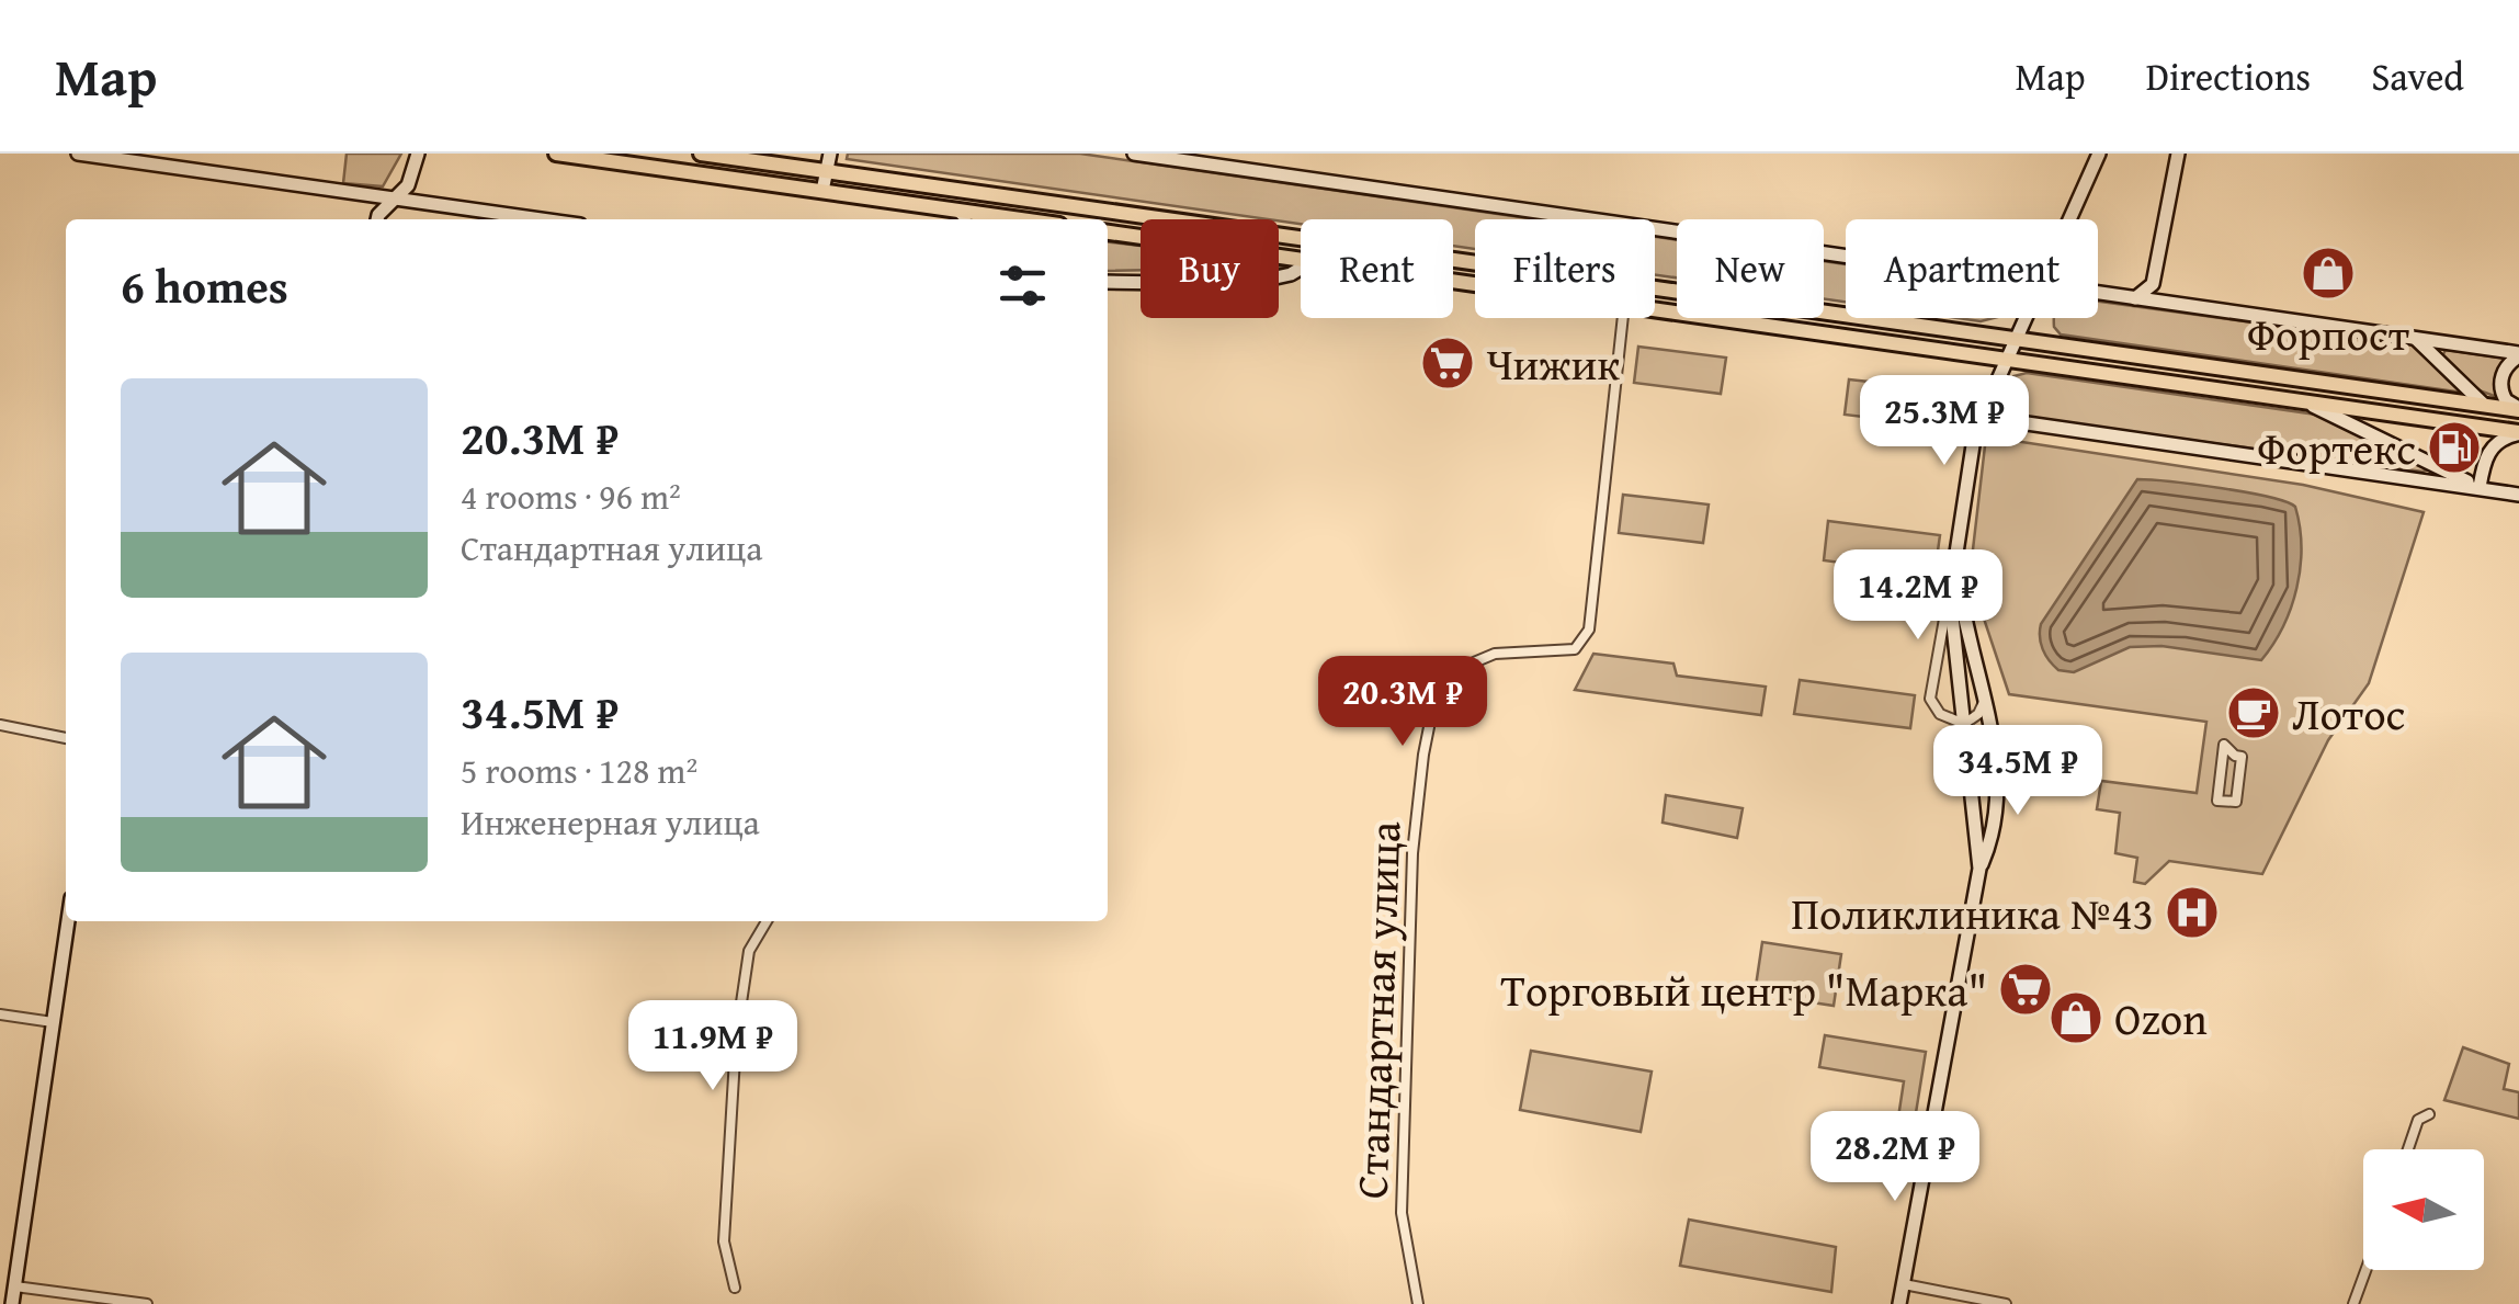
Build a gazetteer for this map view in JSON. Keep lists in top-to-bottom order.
{
  "streets": {
    "street": ["Стандартная улица"]
  },
  "places": {
    "shop": ["Форпост", "Ozon"],
    "supermarket": ["Чижик", "Торговый центр \"Марка\""],
    "fuel station": ["Фортекс"],
    "cafe": ["Лотос"],
    "hospital": ["Поликлиника №43"]
  },
  "north": "left",
  "page": {
    "header": "Map",
    "nav": ["Map", "Directions", "Saved"],
    "chip": [
      "Buy",
      "Rent",
      "Filters",
      "New",
      "Apartment"
    ],
    "heading": "6 homes",
    "list": [
      {
        "name": "20.3M ₽",
        "note": "4 rooms · 96 m² · Стандартная улица"
      },
      {
        "name": "34.5M ₽",
        "note": "5 rooms · 128 m² · Инженерная улица"
      }
    ],
    "price": [
      "25.3M ₽",
      "14.2M ₽",
      "20.3M ₽",
      "34.5M ₽",
      "11.9M ₽",
      "28.2M ₽"
    ]
  }
}
